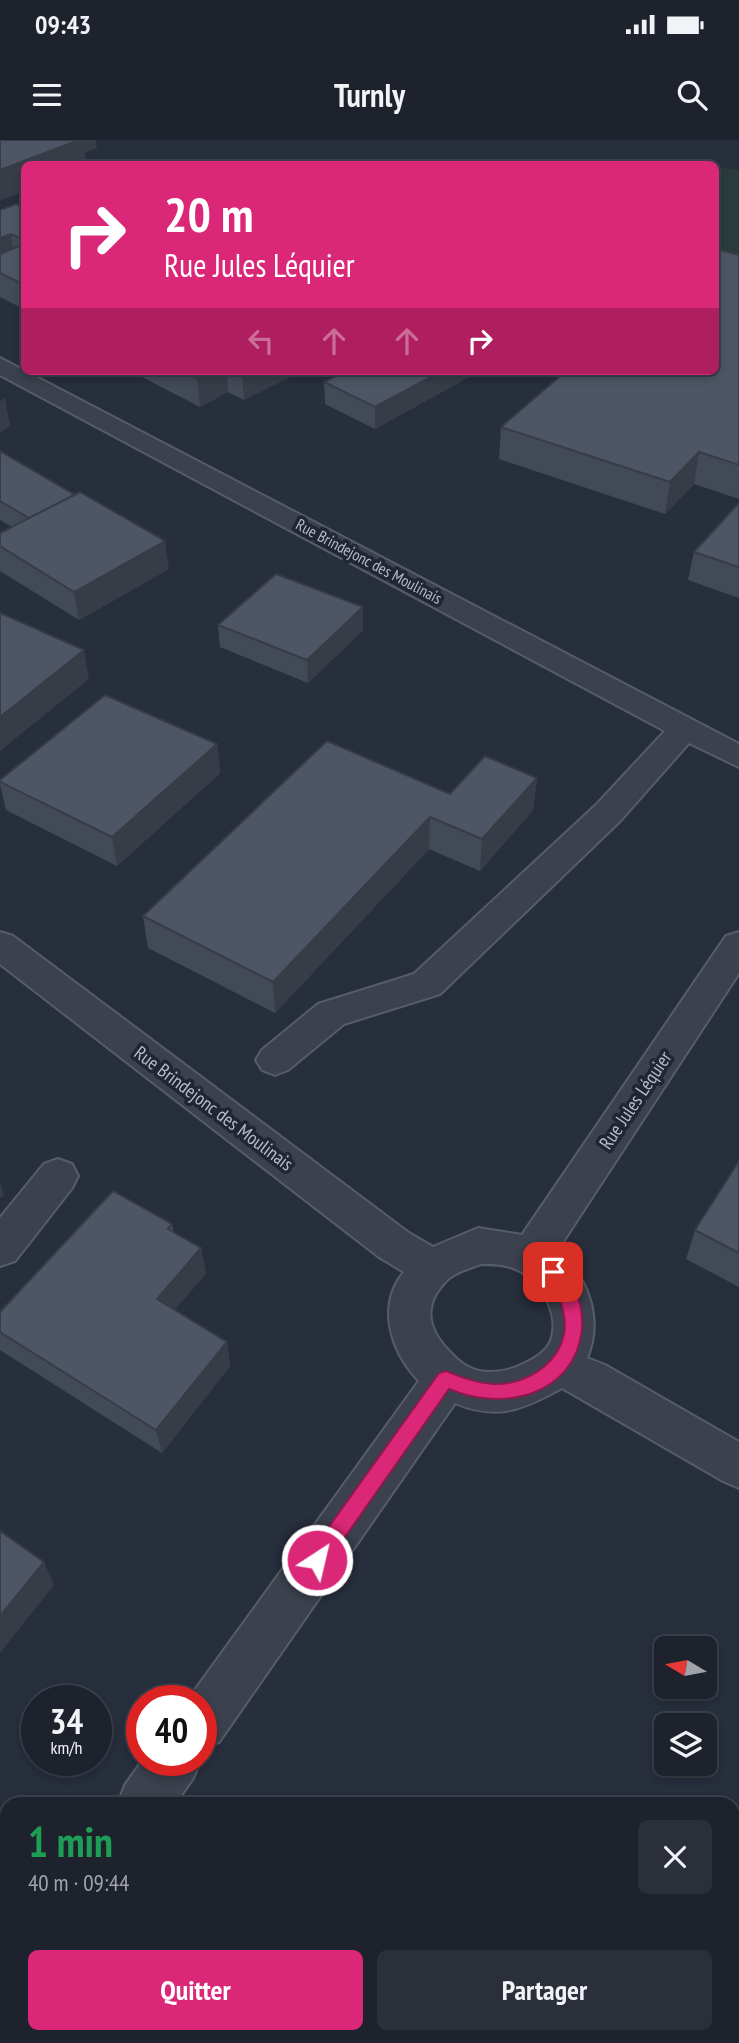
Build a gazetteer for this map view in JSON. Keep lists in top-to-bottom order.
{
  "streets": {
    "street": ["Rue Brindejonc des Moulinais", "Rue Jules Léquier"]
  },
  "crossings": [
    ["Rue Brindejonc des Moulinais", "Rue Jules Léquier"]
  ],
  "north": "left",
  "page": {
    "status": "09:43",
    "header": "Turnly",
    "turn": ["20 m", "Rue Jules Léquier"],
    "speed": "34 km/h",
    "limit": "40",
    "heading": ["1 min", "40 m · 09:44"],
    "buttons": ["Quitter", "Partager"]
  }
}
